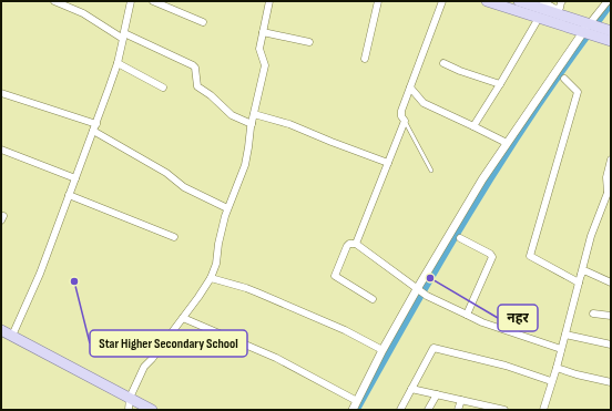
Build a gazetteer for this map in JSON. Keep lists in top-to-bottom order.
{
  "places": ["नहर", "Star Higher Secondary School"]
}
